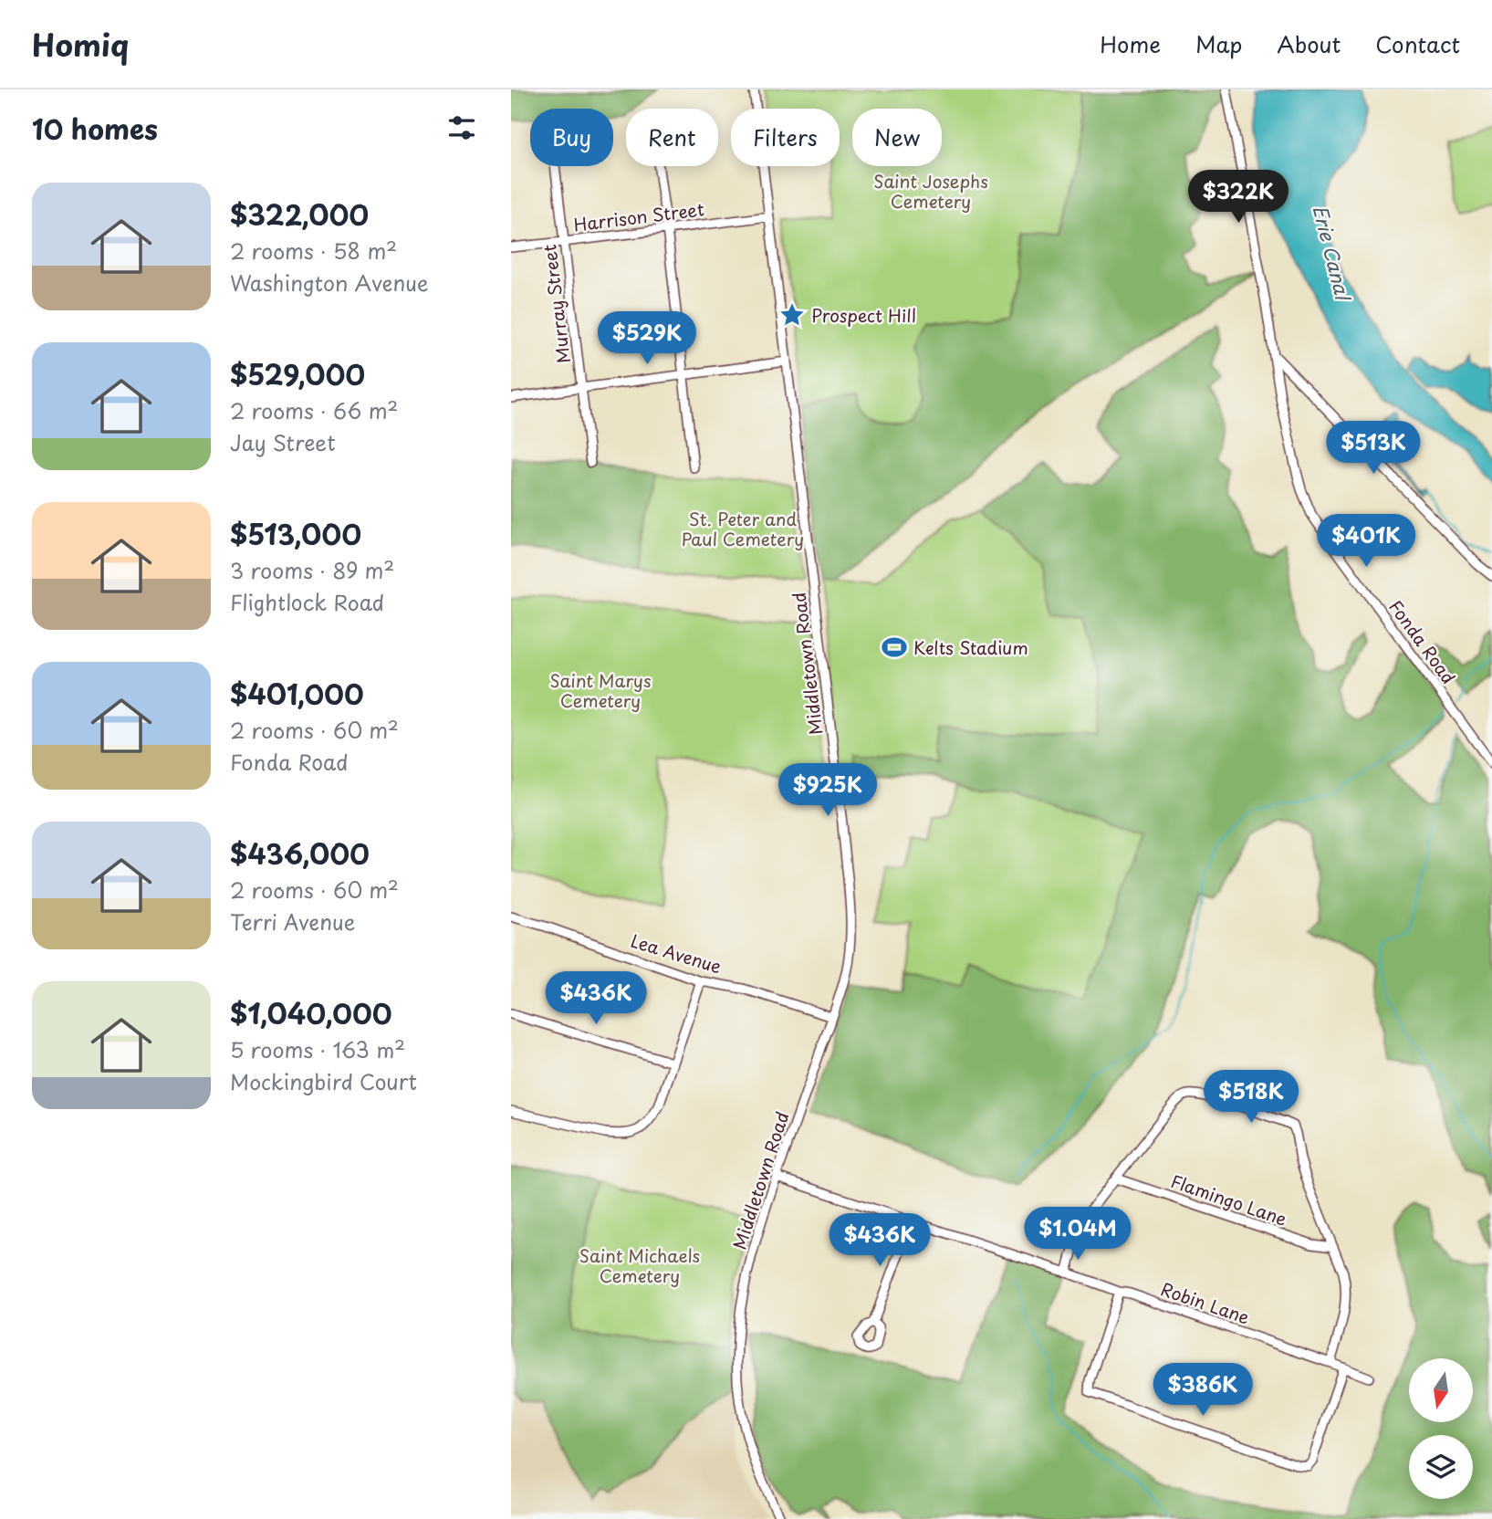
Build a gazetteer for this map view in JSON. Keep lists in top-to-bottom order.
{
  "streets": {
    "street": [
      "Harrison Street",
      "Murray Street",
      "Fonda Road",
      "Middletown Road",
      "Lea Avenue",
      "Flamingo Lane",
      "Robin Lane"
    ]
  },
  "crossings": [
    ["Harrison Street", "Murray Street"],
    ["Harrison Street", "Middletown Road"],
    ["Middletown Road", "Lea Avenue"],
    ["Middletown Road", "Robin Lane"]
  ],
  "water": ["Erie Canal"],
  "parks": [
    "Saint Josephs Cemetery",
    "St. Peter and Paul Cemetery",
    "Saint Marys Cemetery",
    "Saint Michaels Cemetery"
  ],
  "places": {
    "place": ["Prospect Hill"],
    "sports": ["Kelts Stadium"]
  },
  "north": "bottom",
  "page": {
    "header": "Homiq",
    "nav": [
      "Home",
      "Map",
      "About",
      "Contact"
    ],
    "heading": "10 homes",
    "chip": [
      "Buy",
      "Rent",
      "Filters",
      "New"
    ],
    "list": [
      {
        "name": "$322,000",
        "note": "2 rooms · 58 m² · Washington Avenue"
      },
      {
        "name": "$529,000",
        "note": "2 rooms · 66 m² · Jay Street"
      },
      {
        "name": "$513,000",
        "note": "3 rooms · 89 m² · Flightlock Road"
      },
      {
        "name": "$401,000",
        "note": "2 rooms · 60 m² · Fonda Road"
      },
      {
        "name": "$436,000",
        "note": "2 rooms · 60 m² · Terri Avenue"
      },
      {
        "name": "$1,040,000",
        "note": "5 rooms · 163 m² · Mockingbird Court"
      }
    ],
    "price": [
      "$322K",
      "$529K",
      "$513K",
      "$401K",
      "$925K",
      "$436K",
      "$518K",
      "$1.04M",
      "$436K",
      "$386K"
    ]
  }
}
